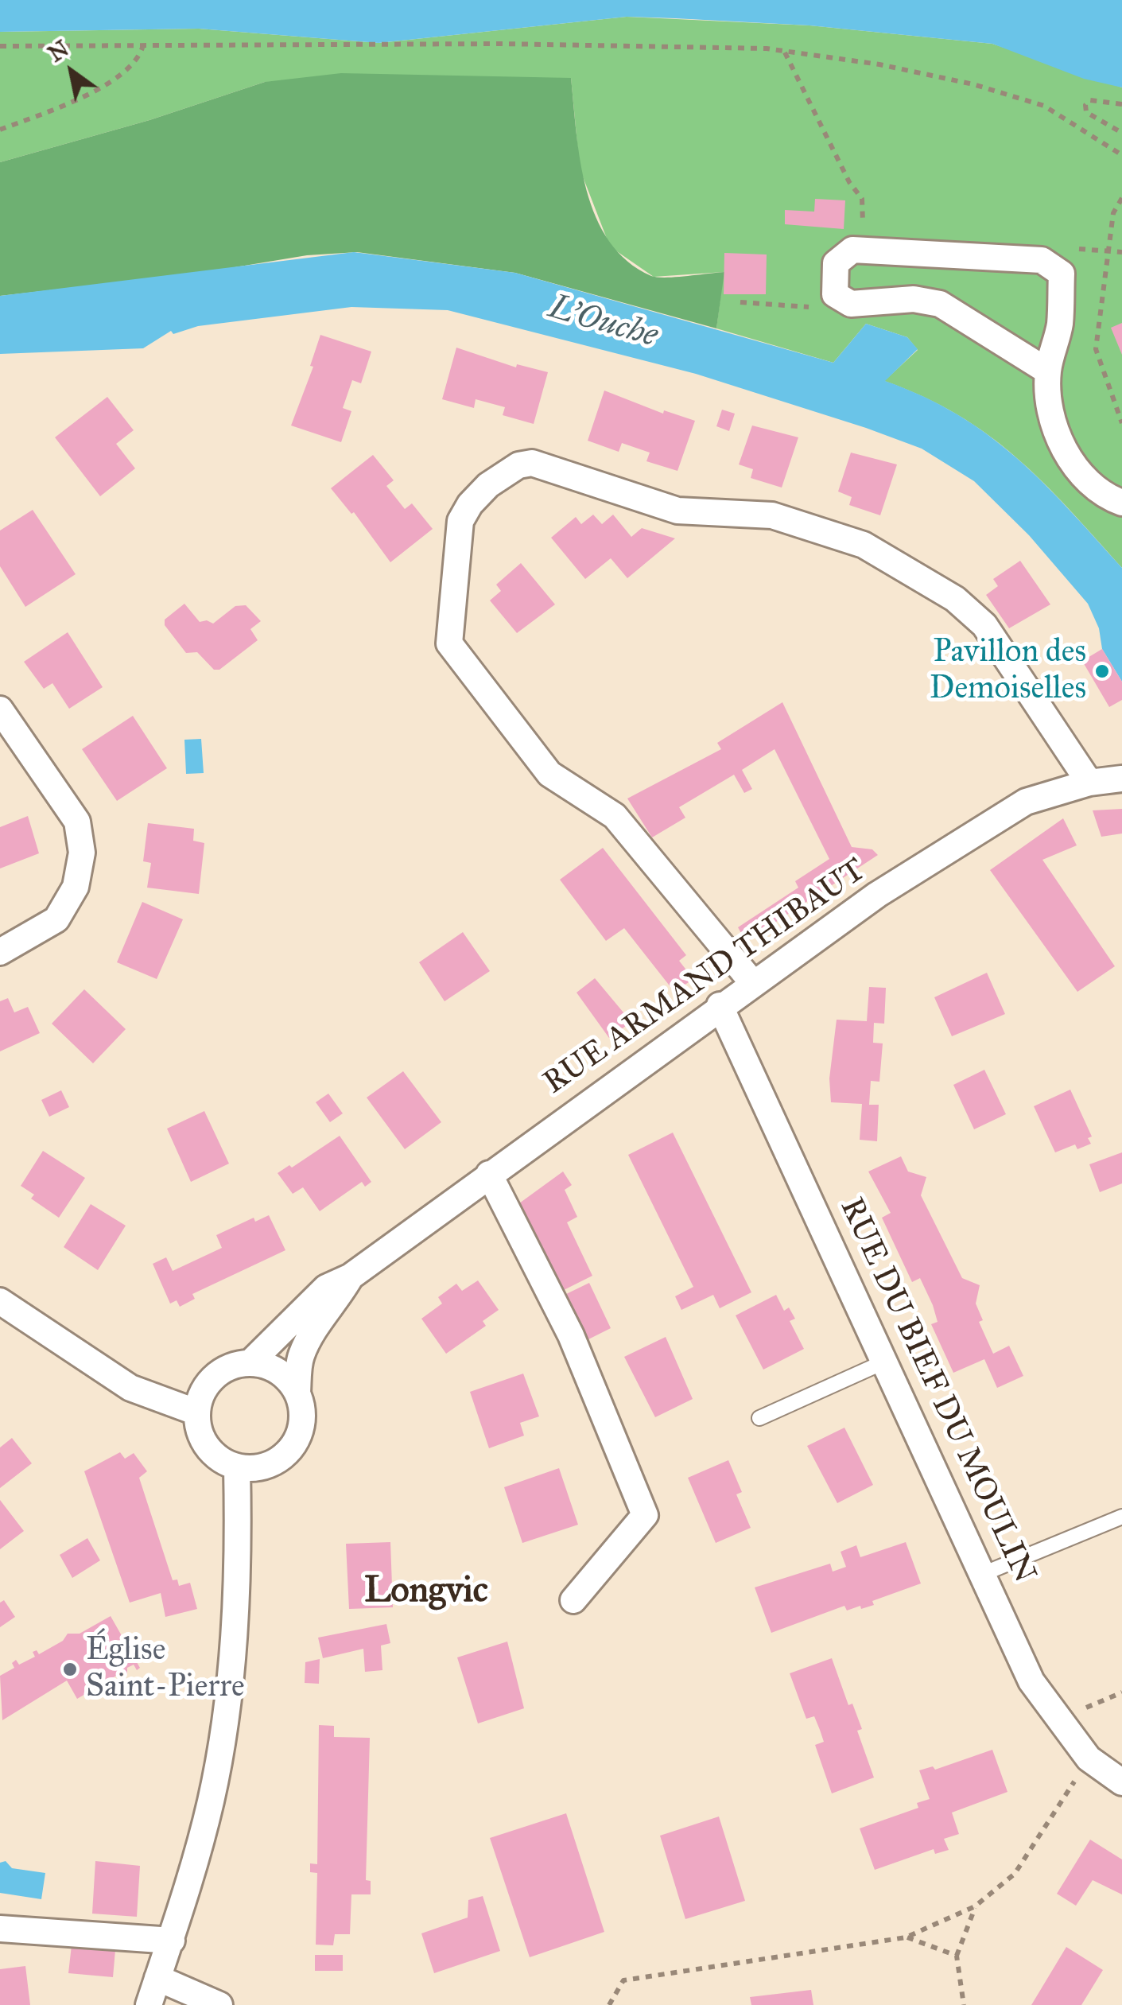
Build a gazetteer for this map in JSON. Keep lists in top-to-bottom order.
{
  "streets": {
    "street": ["RUE ARMAND THIBAUT", "RUE DU BIEF DU MOULIN"]
  },
  "crossings": [
    ["RUE ARMAND THIBAUT", "RUE DU BIEF DU MOULIN"]
  ],
  "districts": ["Longvic"],
  "water": ["L'Ouche"],
  "places": ["Pavillon des Demoiselles", "Église Saint-Pierre"],
  "north": "top left"
}
